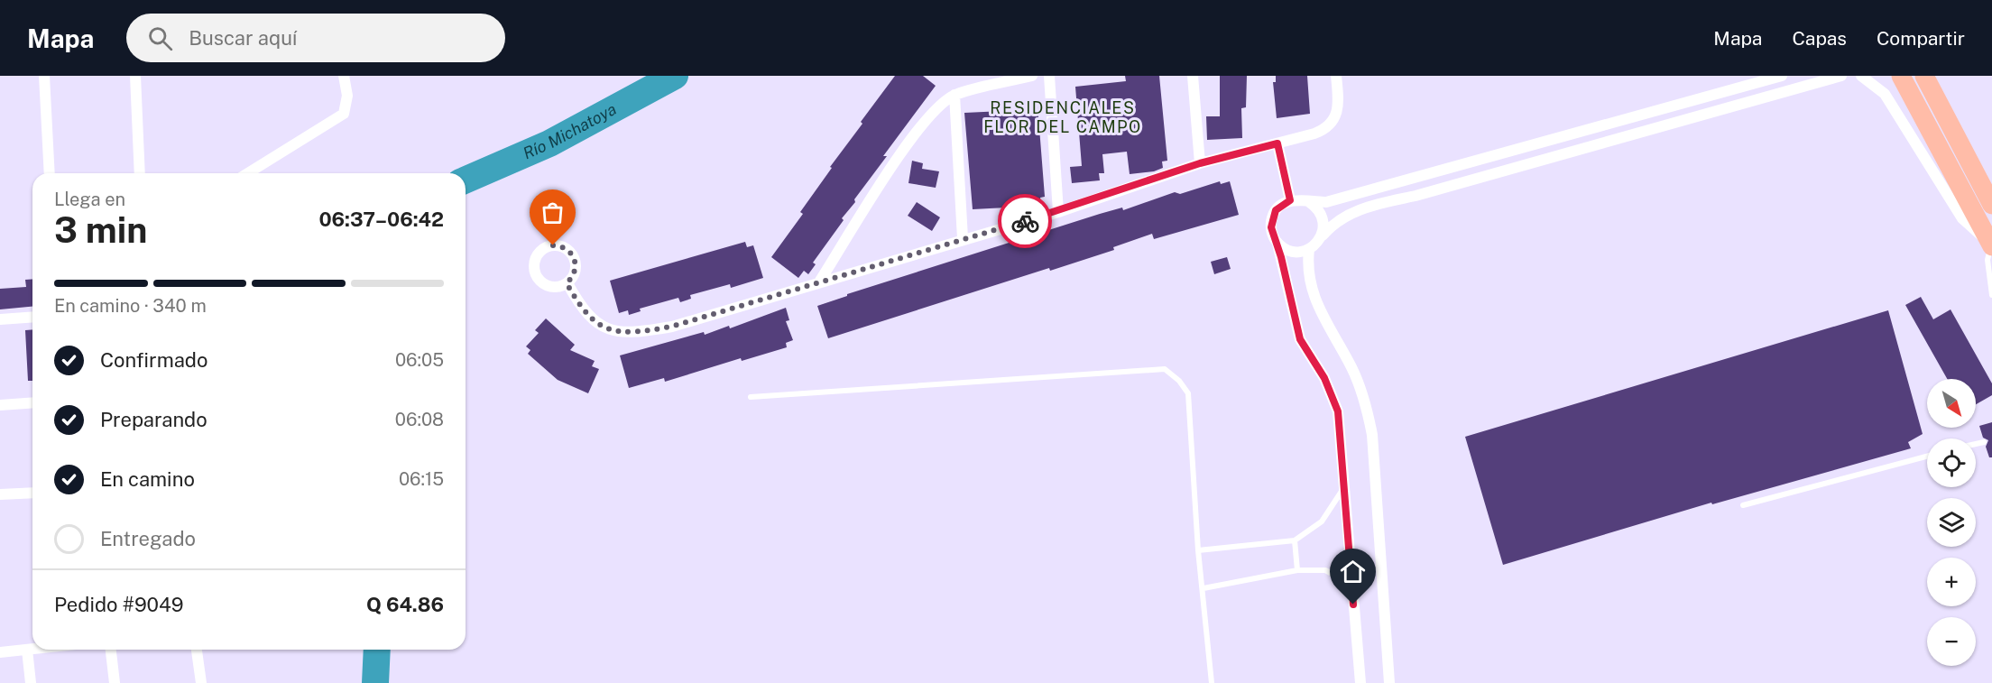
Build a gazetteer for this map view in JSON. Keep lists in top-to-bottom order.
{
  "districts": ["RESIDENCIALES FLOR DEL CAMPO"],
  "water": ["Río Michatoya"],
  "north": "bottom right",
  "page": {
    "header": "Mapa",
    "search": "Buscar aquí",
    "nav": ["Mapa", "Capas", "Compartir"],
    "heading": ["3 min", "Llega en", "06:37–06:42"],
    "panel": ["Pedido #9049", "Q 64.86"],
    "bar": "En camino · 340 m",
    "list": [
      ["Confirmado", "06:05"],
      ["Preparando", "06:08"],
      ["En camino", "06:15"],
      "Entregado"
    ],
    "map_buttons": ["+", "−"]
  }
}
